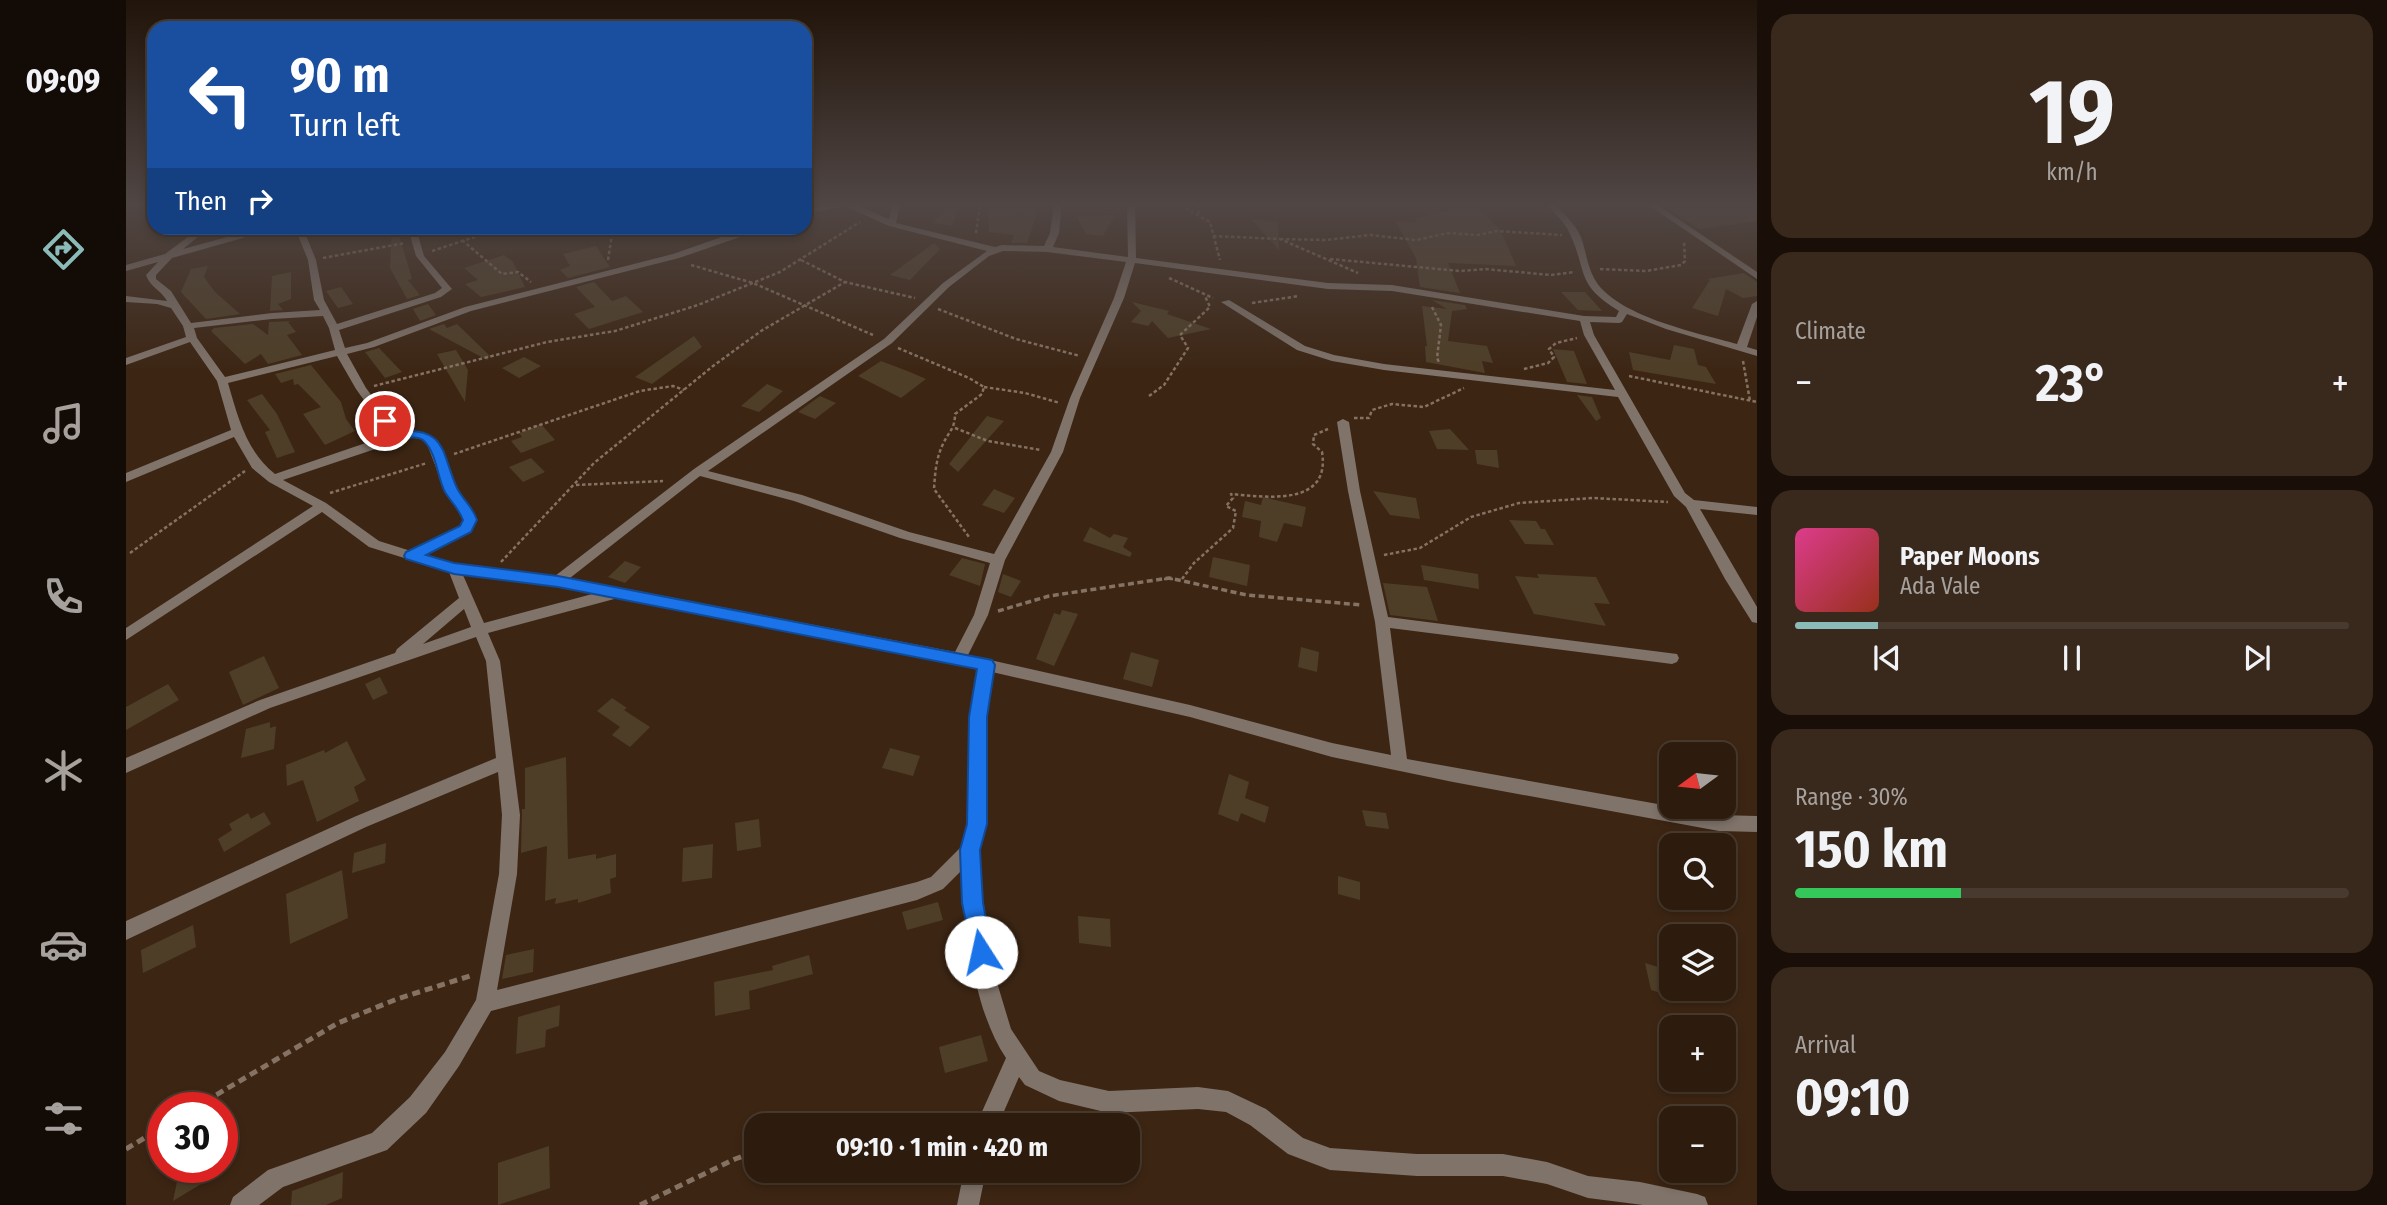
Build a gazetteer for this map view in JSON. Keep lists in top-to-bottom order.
{
  "north": "left",
  "page": {
    "tabs": "09:09",
    "tile": [
      ["19", "km/h"],
      "Climate",
      ["Range · 30%", "150 km"],
      ["Arrival", "09:10"]
    ],
    "turn": ["90 m", "Turn left"],
    "then": "Then",
    "heat": ["−", "23°", "+"],
    "song": ["Paper Moons", "Ada Vale"],
    "map_buttons": ["+", "−"],
    "limit": "30",
    "trip": "09:10 · 1 min · 420 m"
  }
}
